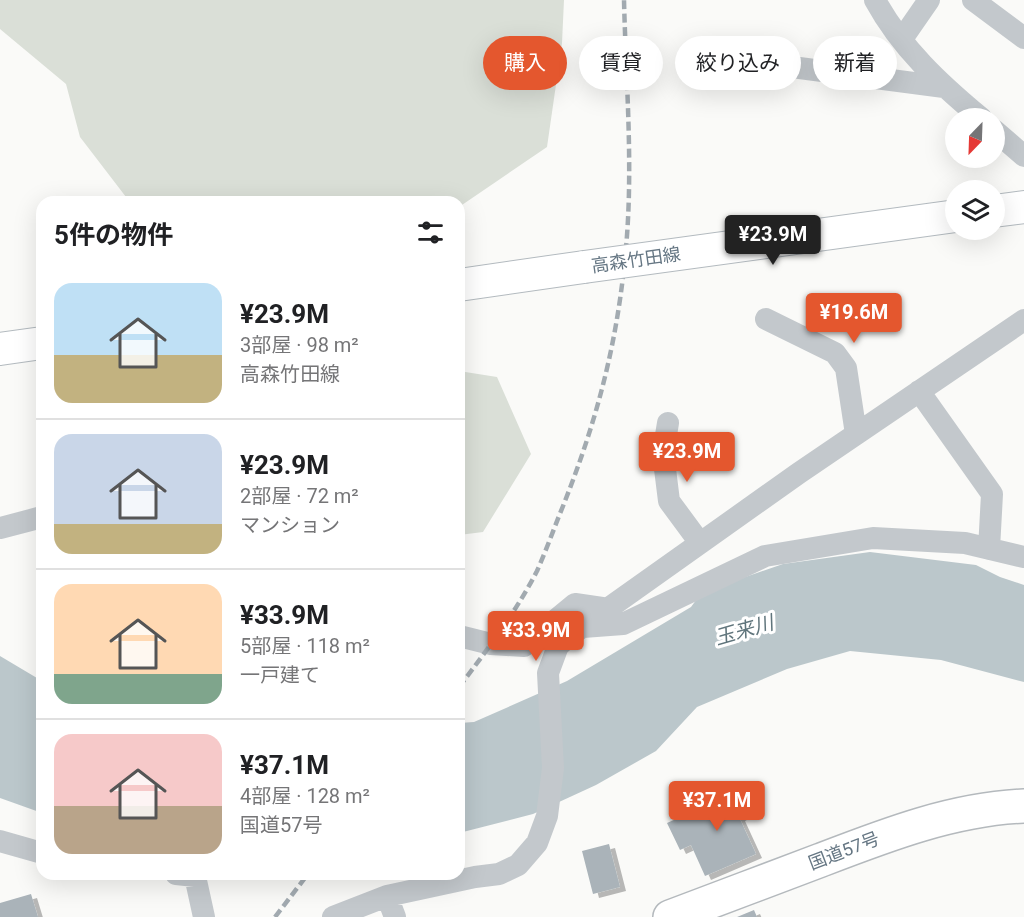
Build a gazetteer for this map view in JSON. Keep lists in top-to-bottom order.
{
  "streets": {
    "highway": ["国道57号"],
    "main road": ["高森竹田線"]
  },
  "water": ["玉来川"],
  "north": "bottom left",
  "page": {
    "chip": [
      "購入",
      "賃貸",
      "絞り込み",
      "新着"
    ],
    "heading": "5件の物件",
    "price": [
      "¥23.9M",
      "¥19.6M",
      "¥23.9M",
      "¥33.9M",
      "¥37.1M"
    ],
    "list": [
      {
        "name": "¥23.9M",
        "note": "3部屋 · 98 m² · 高森竹田線"
      },
      {
        "name": "¥23.9M",
        "note": "2部屋 · 72 m² · マンション"
      },
      {
        "name": "¥33.9M",
        "note": "5部屋 · 118 m² · 一戸建て"
      },
      {
        "name": "¥37.1M",
        "note": "4部屋 · 128 m² · 国道57号"
      }
    ]
  }
}
